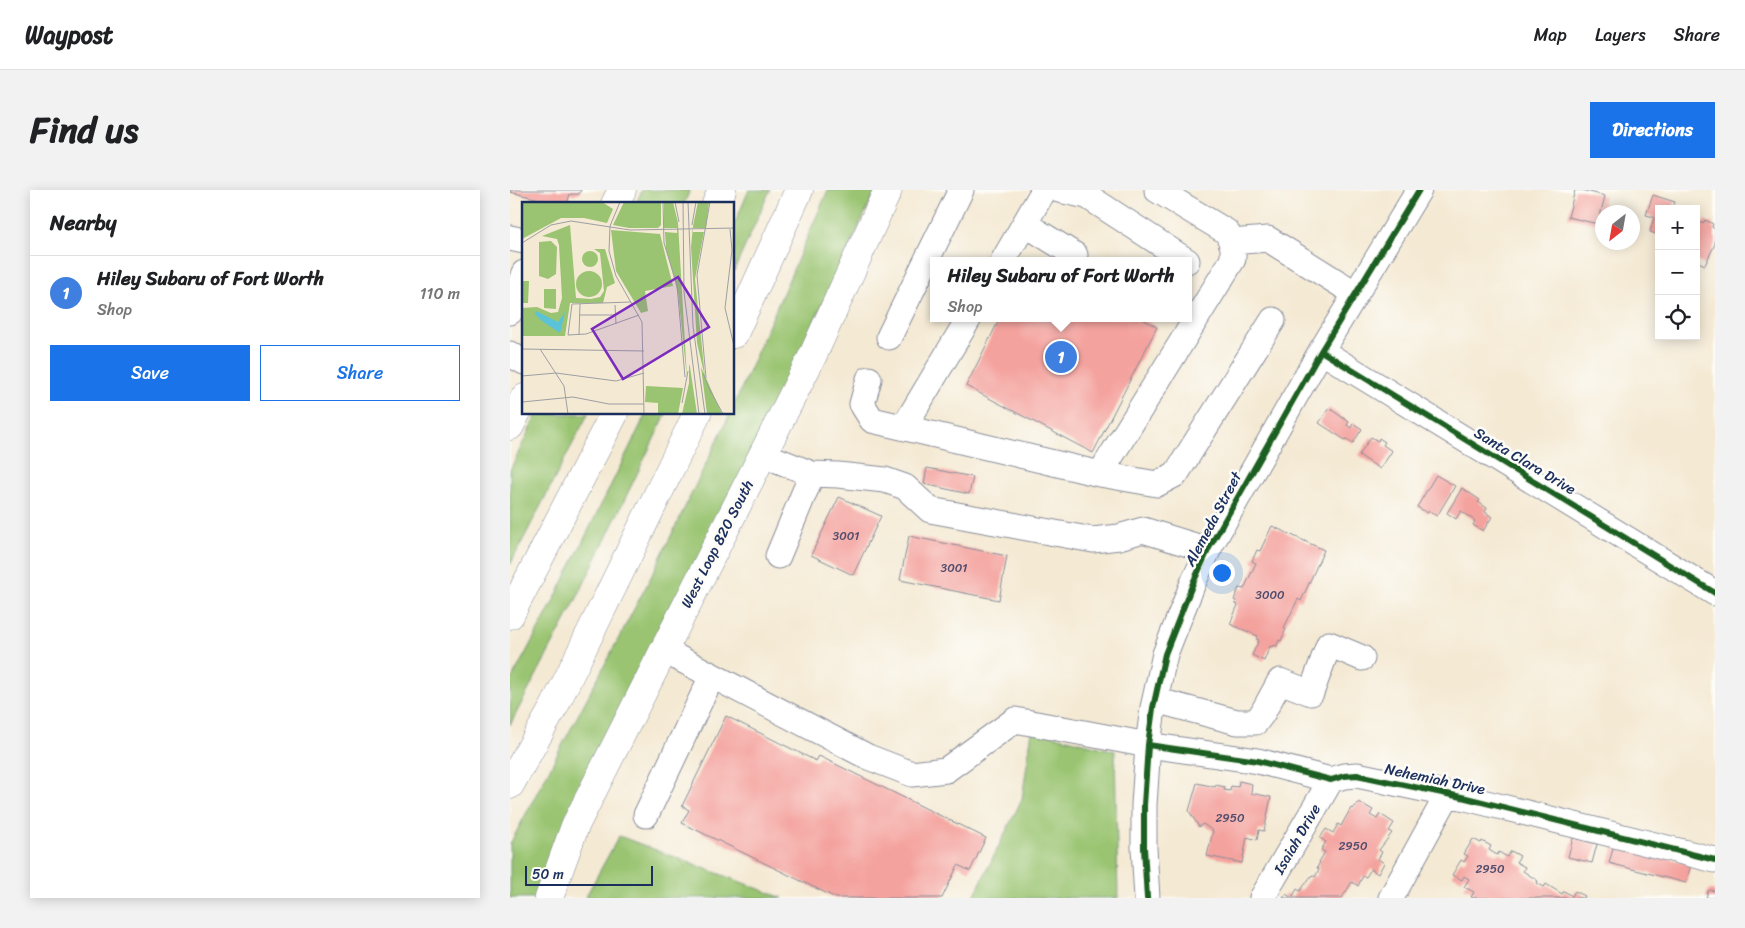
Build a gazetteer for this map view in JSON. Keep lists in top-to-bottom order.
{
  "streets": {
    "main road": ["West Loop 820 South"],
    "street": [
      "Santa Clara Drive",
      "Alemeda Street",
      "Nehemiah Drive",
      "Isaiah Drive"
    ]
  },
  "crossings": [
    ["Santa Clara Drive", "Alemeda Street"],
    ["Alemeda Street", "Nehemiah Drive"],
    ["West Loop 820 South", "Nehemiah Drive"],
    ["Nehemiah Drive", "Isaiah Drive"]
  ],
  "house_numbers": [
    "3001",
    "3001",
    "3000",
    "2950",
    "2950",
    "2950"
  ],
  "scale_bar": "50 m",
  "north": "bottom left",
  "page": {
    "header": "Waypost",
    "nav": ["Map", "Layers", "Share"],
    "title": "Find us",
    "buttons": [
      "Directions",
      ["Save", "Share"]
    ],
    "heading": "Nearby",
    "map_buttons": ["+", "−"],
    "list": [
      {
        "mark": "1",
        "name": "Hiley Subaru of Fort Worth",
        "note": "Shop",
        "value": "110 m"
      }
    ],
    "popup": ["Hiley Subaru of Fort Worth", "Shop"],
    "pins": "1",
    "scale": "50 m"
  }
}
